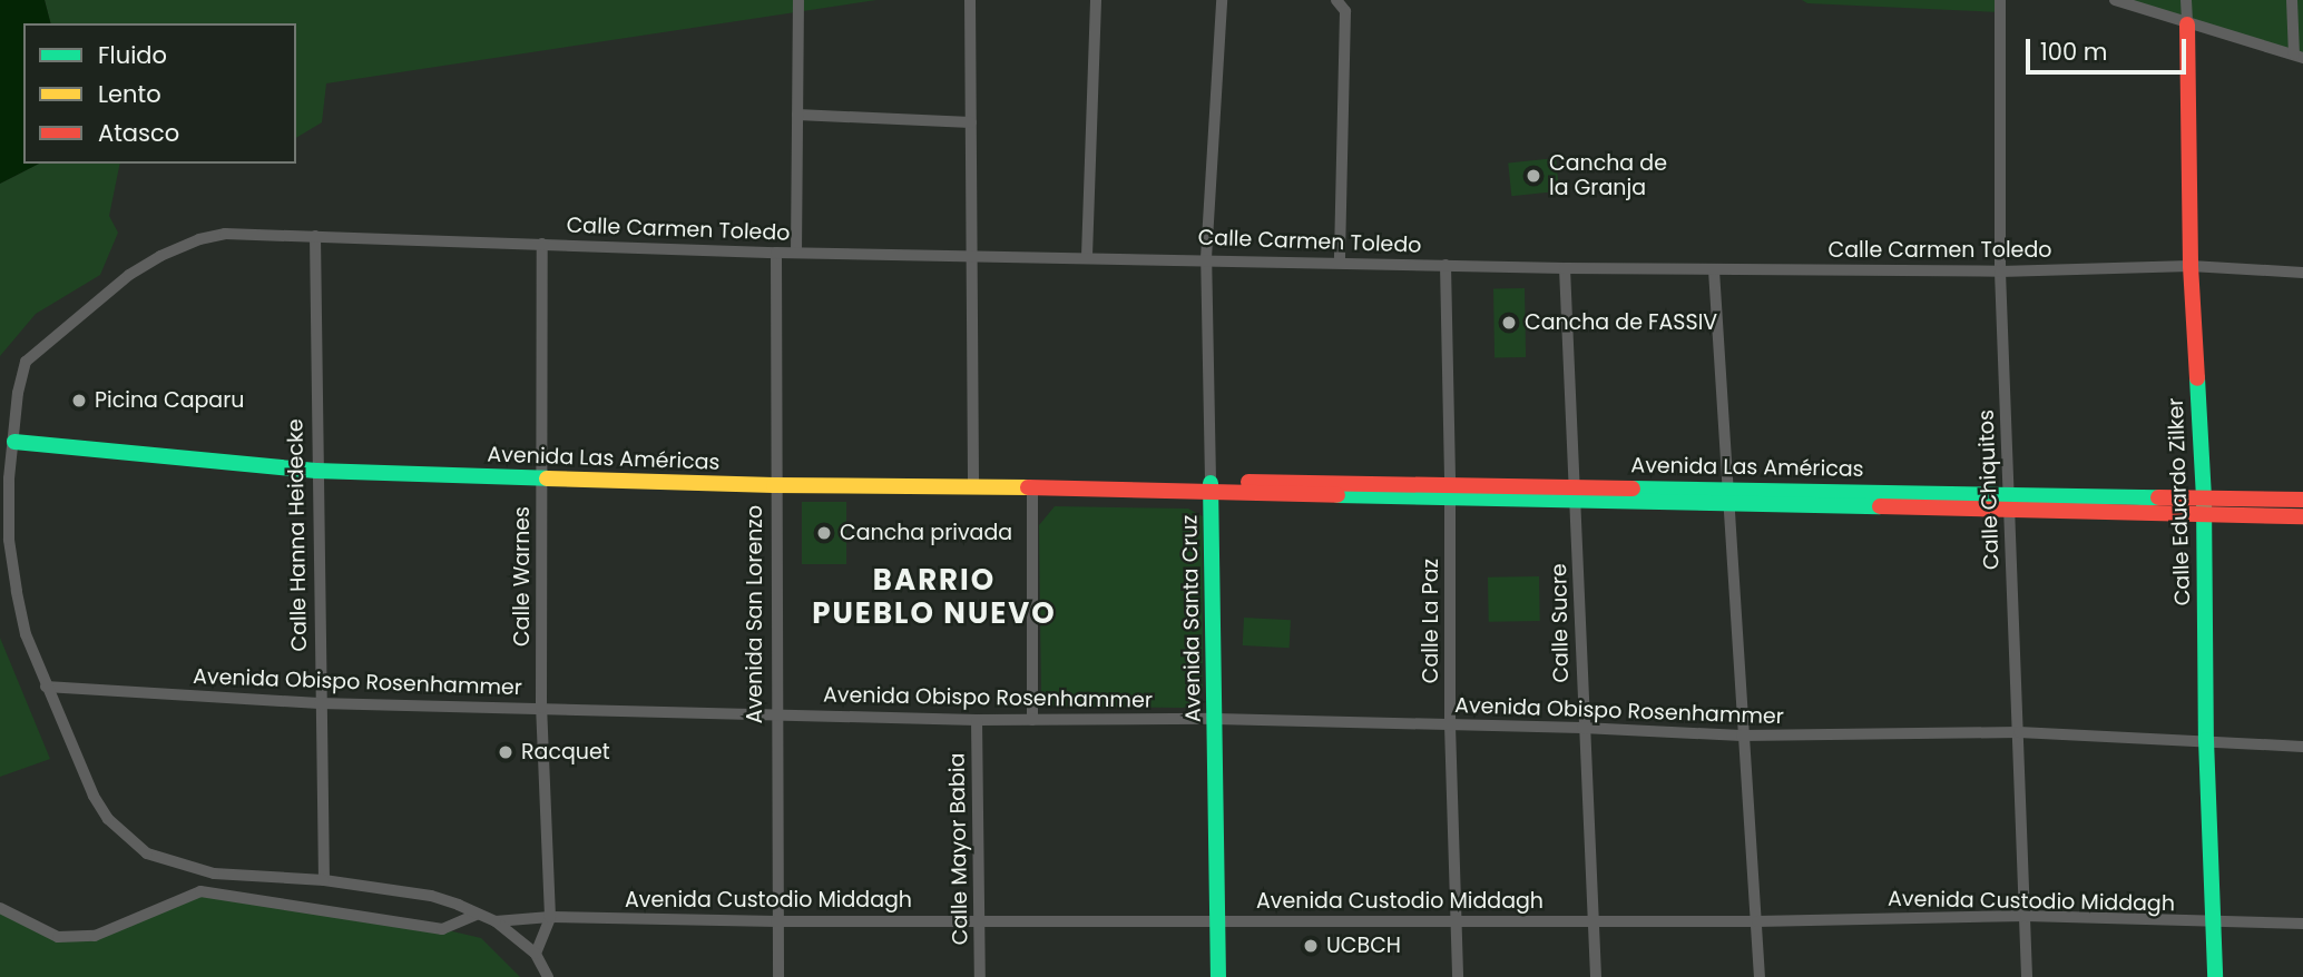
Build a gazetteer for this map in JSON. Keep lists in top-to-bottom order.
{
  "streets": {
    "street": [
      "Calle Carmen Toledo",
      "Avenida Las Américas",
      "Calle Chiquitos",
      "Calle Eduardo Zilker",
      "Calle Hanna Heidecke",
      "Calle Warnes",
      "Avenida San Lorenzo",
      "Avenida Santa Cruz",
      "Calle La Paz",
      "Calle Sucre",
      "Avenida Obispo Rosenhammer",
      "Calle Mayor Babia",
      "Avenida Custodio Middagh"
    ]
  },
  "crossings": [
    ["Calle Carmen Toledo", "Avenida Las Américas"],
    ["Calle Carmen Toledo", "Calle Chiquitos"],
    ["Calle Carmen Toledo", "Calle Eduardo Zilker"],
    ["Calle Carmen Toledo", "Calle Hanna Heidecke"],
    ["Calle Carmen Toledo", "Calle Warnes"],
    ["Calle Carmen Toledo", "Avenida San Lorenzo"],
    ["Calle Carmen Toledo", "Avenida Santa Cruz"],
    ["Calle Carmen Toledo", "Calle La Paz"],
    ["Calle Carmen Toledo", "Calle Sucre"],
    ["Calle Carmen Toledo", "Avenida Obispo Rosenhammer"],
    ["Calle Carmen Toledo", "Avenida Custodio Middagh"],
    ["Avenida Las Américas", "Calle Chiquitos"],
    ["Avenida Las Américas", "Calle Eduardo Zilker"],
    ["Avenida Las Américas", "Calle Hanna Heidecke"],
    ["Avenida Las Américas", "Calle Warnes"],
    ["Avenida Las Américas", "Avenida San Lorenzo"],
    ["Avenida Las Américas", "Avenida Santa Cruz"],
    ["Avenida Las Américas", "Calle La Paz"],
    ["Avenida Las Américas", "Calle Sucre"],
    ["Calle Chiquitos", "Avenida Obispo Rosenhammer"],
    ["Calle Chiquitos", "Avenida Custodio Middagh"],
    ["Calle Eduardo Zilker", "Avenida Obispo Rosenhammer"],
    ["Calle Eduardo Zilker", "Avenida Custodio Middagh"],
    ["Calle Hanna Heidecke", "Avenida Obispo Rosenhammer"],
    ["Calle Warnes", "Avenida Obispo Rosenhammer"],
    ["Calle Warnes", "Avenida Custodio Middagh"],
    ["Avenida San Lorenzo", "Avenida Obispo Rosenhammer"],
    ["Avenida San Lorenzo", "Avenida Custodio Middagh"],
    ["Avenida Santa Cruz", "Avenida Obispo Rosenhammer"],
    ["Avenida Santa Cruz", "Avenida Custodio Middagh"],
    ["Calle La Paz", "Avenida Obispo Rosenhammer"],
    ["Calle La Paz", "Avenida Custodio Middagh"],
    ["Calle Sucre", "Avenida Obispo Rosenhammer"],
    ["Calle Sucre", "Avenida Custodio Middagh"],
    ["Avenida Obispo Rosenhammer", "Calle Mayor Babia"],
    ["Calle Mayor Babia", "Avenida Custodio Middagh"]
  ],
  "districts": ["BARRIO PUEBLO NUEVO"],
  "places": [
    "Cancha de la Granja",
    "Cancha de FASSIV",
    "Picina Caparu",
    "Cancha privada",
    "Racquet",
    "UCBCH"
  ],
  "legend": ["Fluido", "Lento", "Atasco"],
  "scale_bar": "100 m"
}
